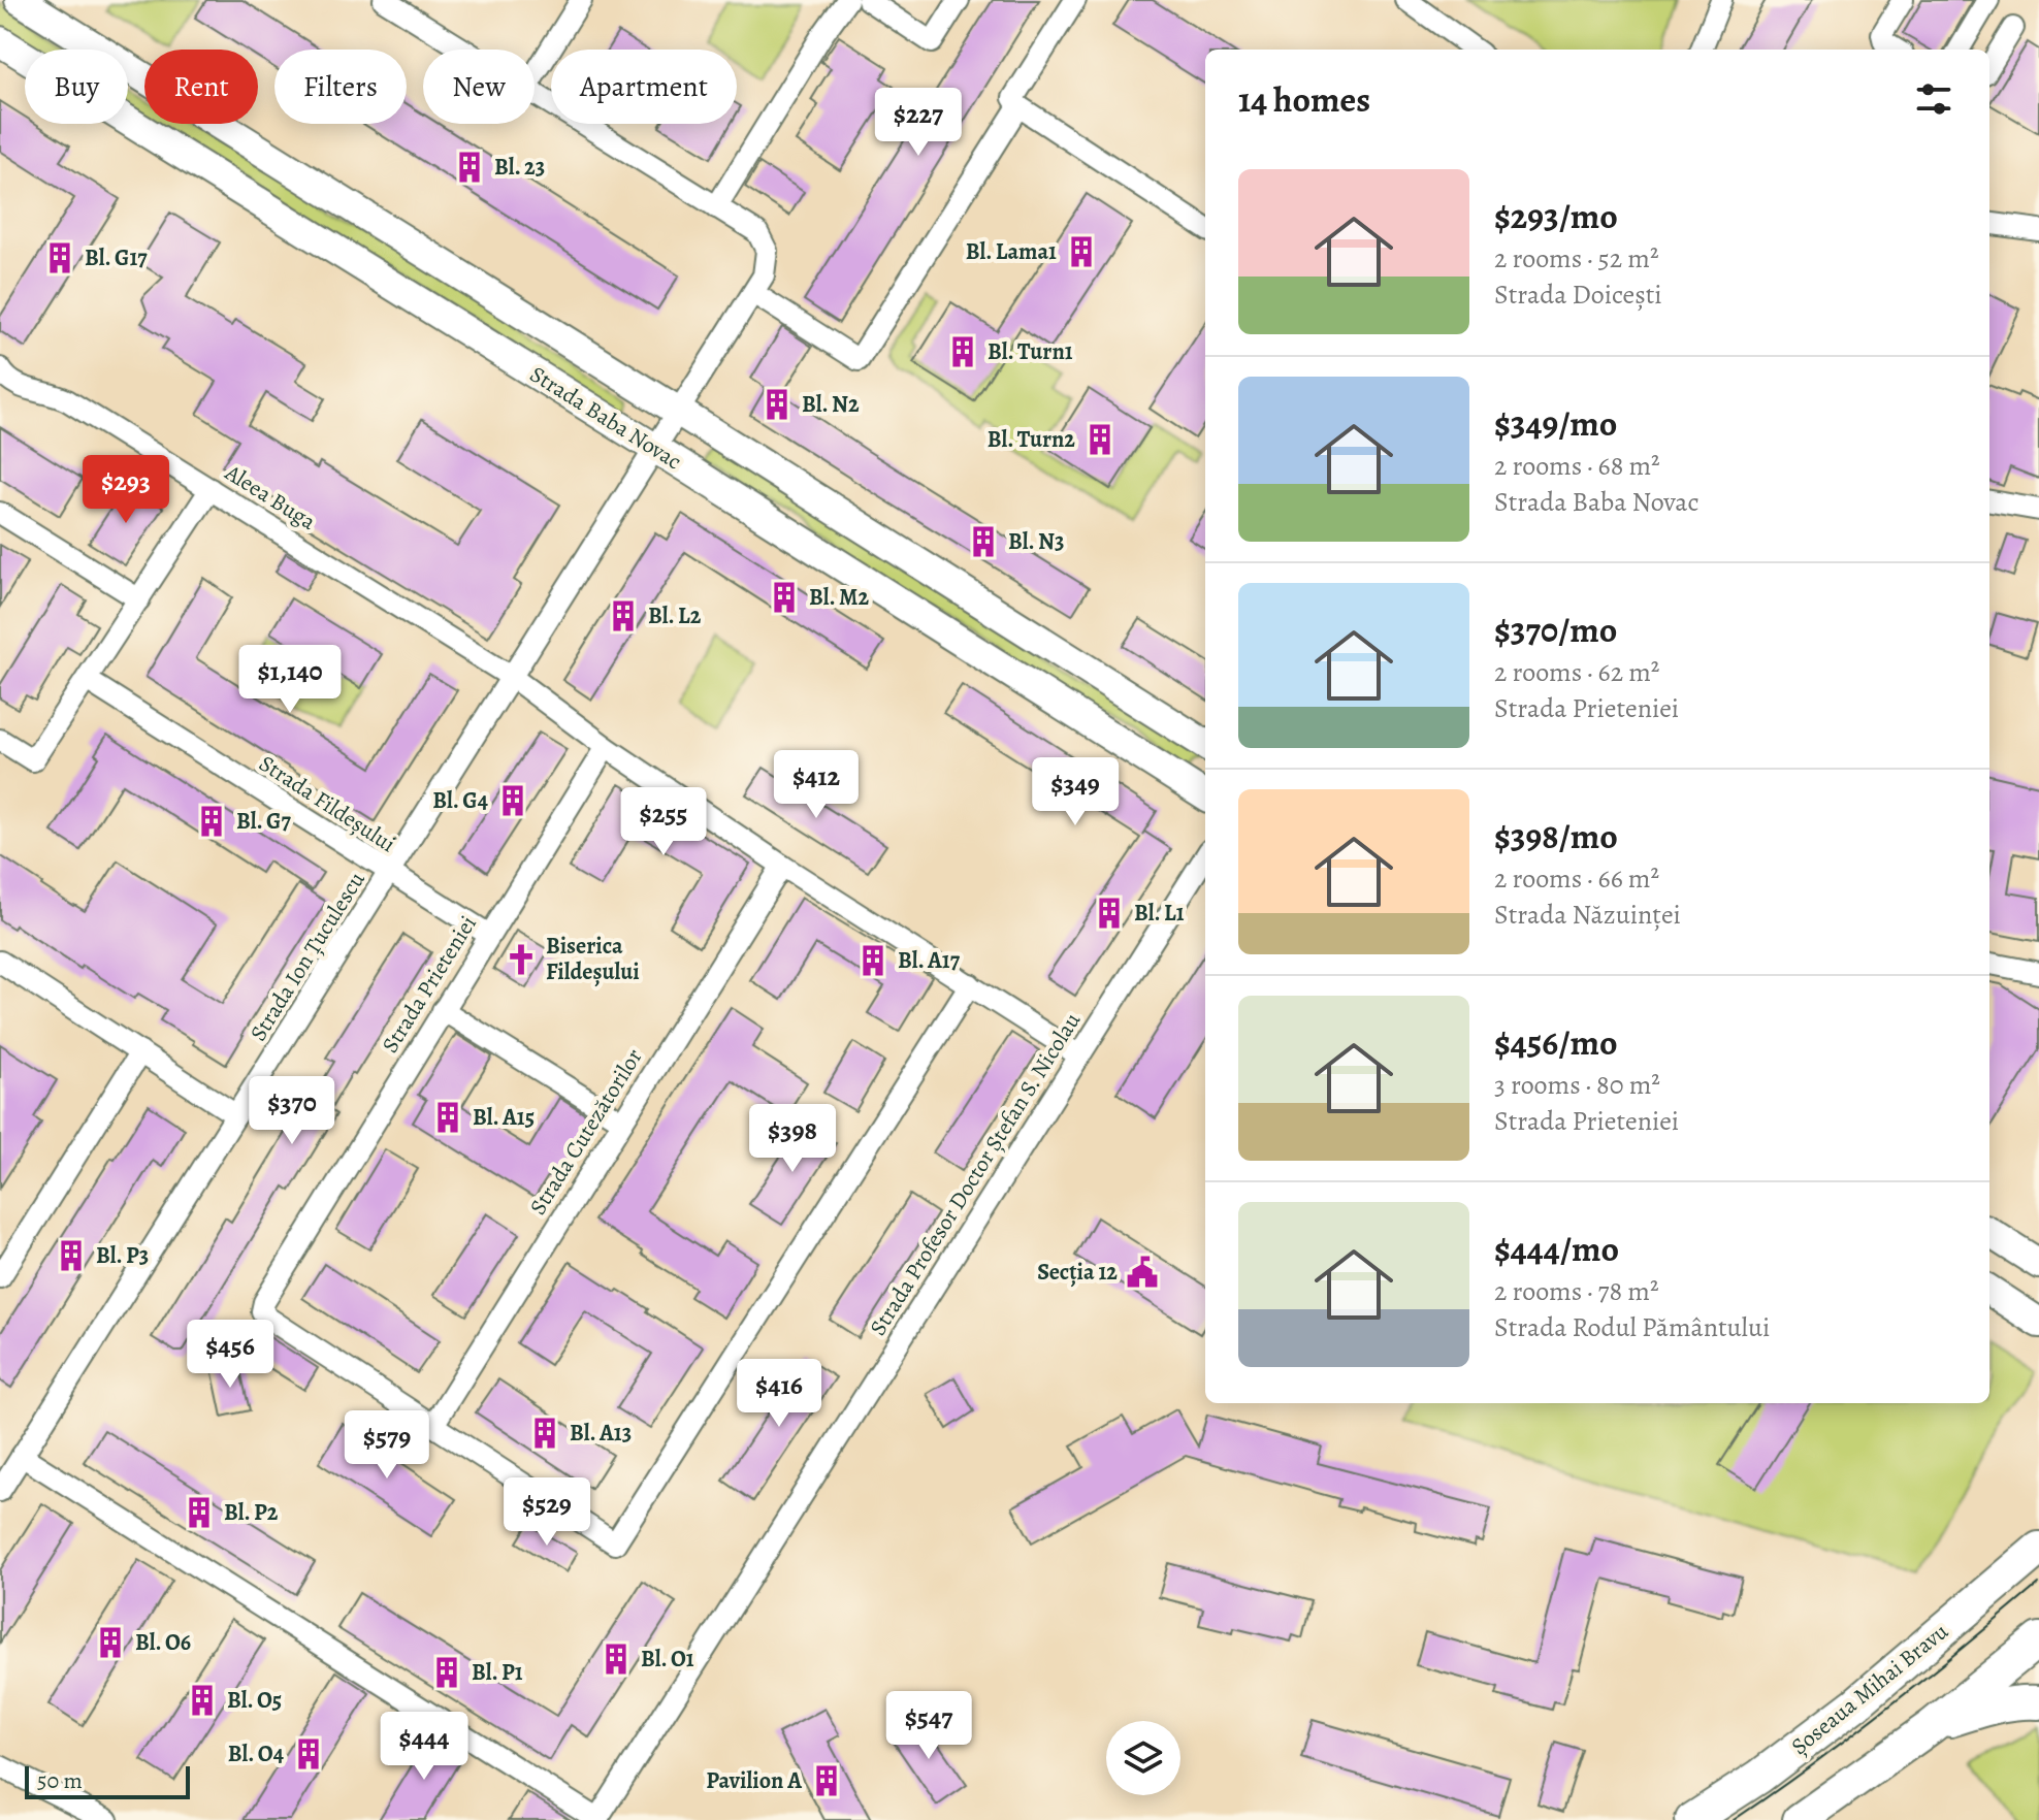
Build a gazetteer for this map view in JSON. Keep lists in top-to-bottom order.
{
  "streets": {
    "main road": ["Strada Baba Novac", "Șoseaua Mihai Bravu"],
    "street": [
      "Aleea Buga",
      "Strada Fildeșului",
      "Strada Ion Țuculescu",
      "Strada Prieteniei",
      "Strada Cutezătorilor",
      "Strada Profesor Doctor Ștefan S. Nicolau"
    ]
  },
  "crossings": [
    ["Strada Baba Novac", "Strada Ion Țuculescu"],
    ["Aleea Buga", "Strada Ion Țuculescu"],
    ["Aleea Buga", "Strada Prieteniei"],
    ["Aleea Buga", "Strada Cutezătorilor"],
    ["Aleea Buga", "Strada Profesor Doctor Ștefan S. Nicolau"],
    ["Strada Fildeșului", "Strada Ion Țuculescu"],
    ["Strada Fildeșului", "Strada Prieteniei"],
    ["Strada Prieteniei", "Strada Cutezătorilor"]
  ],
  "places": {
    "building": [
      "Bl. 23",
      "Bl. Lama1",
      "Bl. G17",
      "Bl. Turn1",
      "Bl. N2",
      "Bl. Turn2",
      "Bl. N3",
      "Bl. M2",
      "Bl. L2",
      "Bl. G4",
      "Bl. G7",
      "Bl. L1",
      "Bl. A17",
      "Bl. A15",
      "Bl. P3",
      "Bl. A13",
      "Bl. P2",
      "Bl. O6",
      "Bl. O1",
      "Bl. P1",
      "Bl. O5",
      "Bl. O4",
      "Pavilion A"
    ],
    "church": ["Biserica Fildeșului"],
    "public building": ["Secția 12"]
  },
  "scale_bar": "50 m",
  "page": {
    "chip": [
      "Buy",
      "Rent",
      "Filters",
      "New",
      "Apartment"
    ],
    "heading": "14 homes",
    "price": [
      "$227",
      "$293",
      "$1,140",
      "$412",
      "$349",
      "$255",
      "$370",
      "$398",
      "$456",
      "$416",
      "$579",
      "$529",
      "$547",
      "$444"
    ],
    "list": [
      {
        "name": "$293/mo",
        "note": "2 rooms · 52 m² · Strada Doicești"
      },
      {
        "name": "$349/mo",
        "note": "2 rooms · 68 m² · Strada Baba Novac"
      },
      {
        "name": "$370/mo",
        "note": "2 rooms · 62 m² · Strada Prieteniei"
      },
      {
        "name": "$398/mo",
        "note": "2 rooms · 66 m² · Strada Năzuinței"
      },
      {
        "name": "$456/mo",
        "note": "3 rooms · 80 m² · Strada Prieteniei"
      },
      {
        "name": "$444/mo",
        "note": "2 rooms · 78 m² · Strada Rodul Pământului"
      }
    ],
    "scale": "50 m"
  }
}
